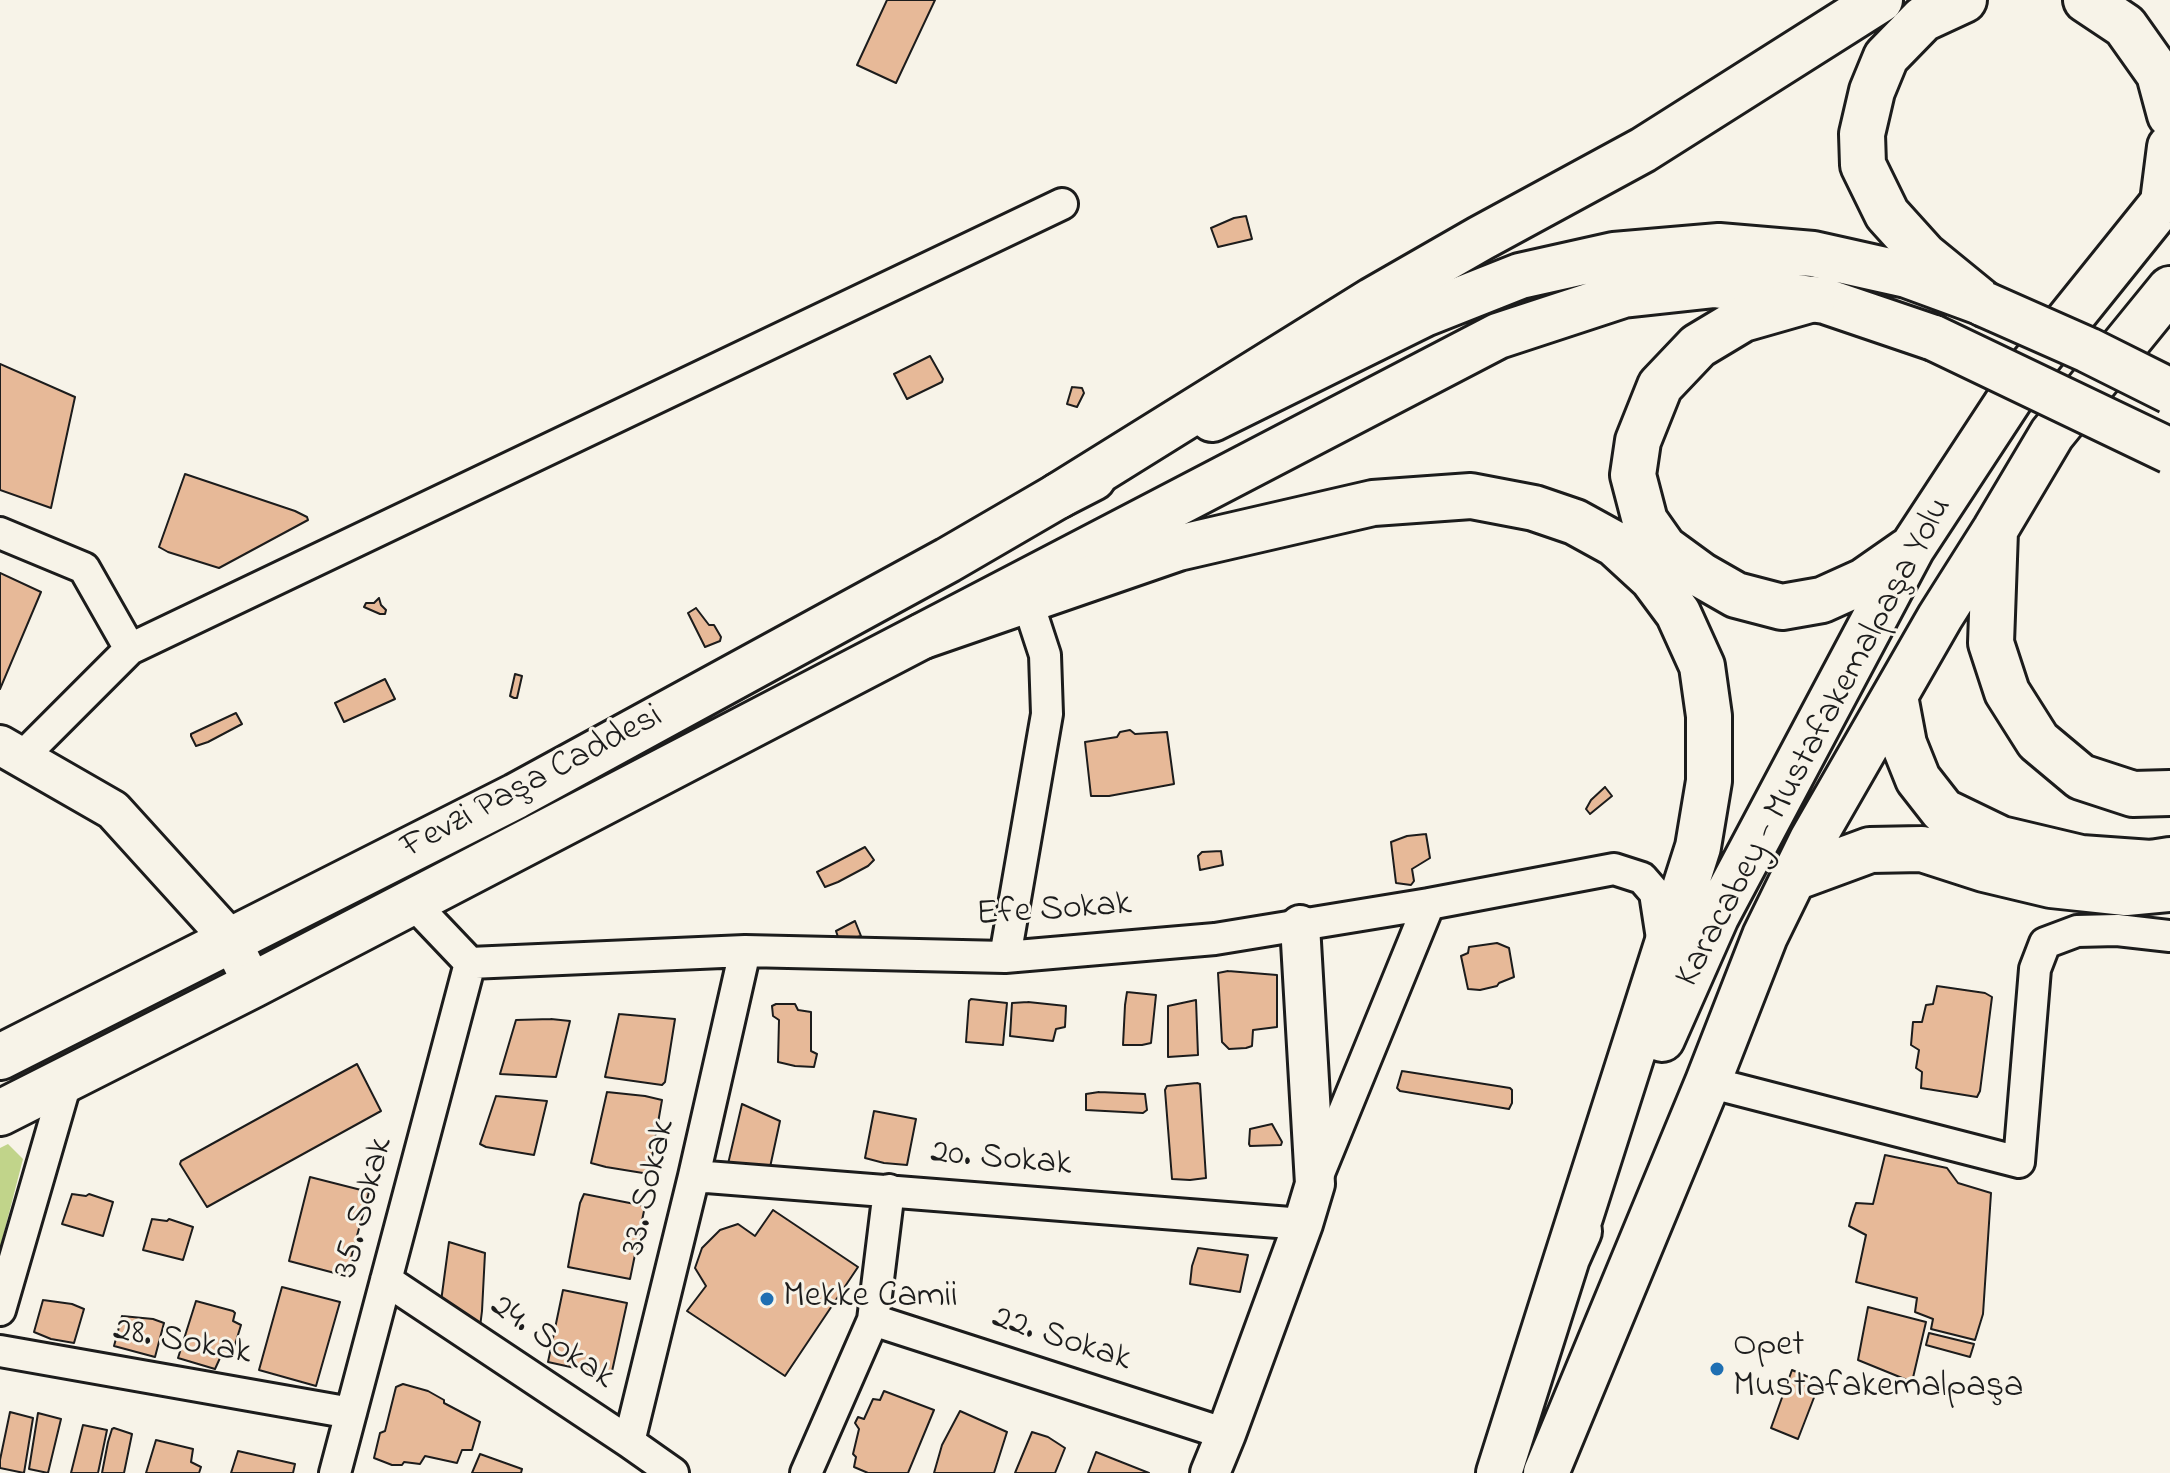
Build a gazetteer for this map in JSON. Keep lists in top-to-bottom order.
{
  "streets": {
    "main road": ["Karacabey - Mustafakemalpaşa Yolu", "Fevzi Paşa Caddesi"],
    "street": [
      "Efe Sokak",
      "20. Sokak",
      "33. Sokak",
      "35. Sokak",
      "22. Sokak",
      "28. Sokak",
      "24. Sokak"
    ]
  },
  "crossings": [
    ["Efe Sokak", "33. Sokak"],
    ["Efe Sokak", "35. Sokak"],
    ["20. Sokak", "33. Sokak"],
    ["33. Sokak", "24. Sokak"],
    ["35. Sokak", "28. Sokak"],
    ["35. Sokak", "24. Sokak"]
  ],
  "places": ["Mekke Camii", "Opet Mustafakemalpaşa"]
}
